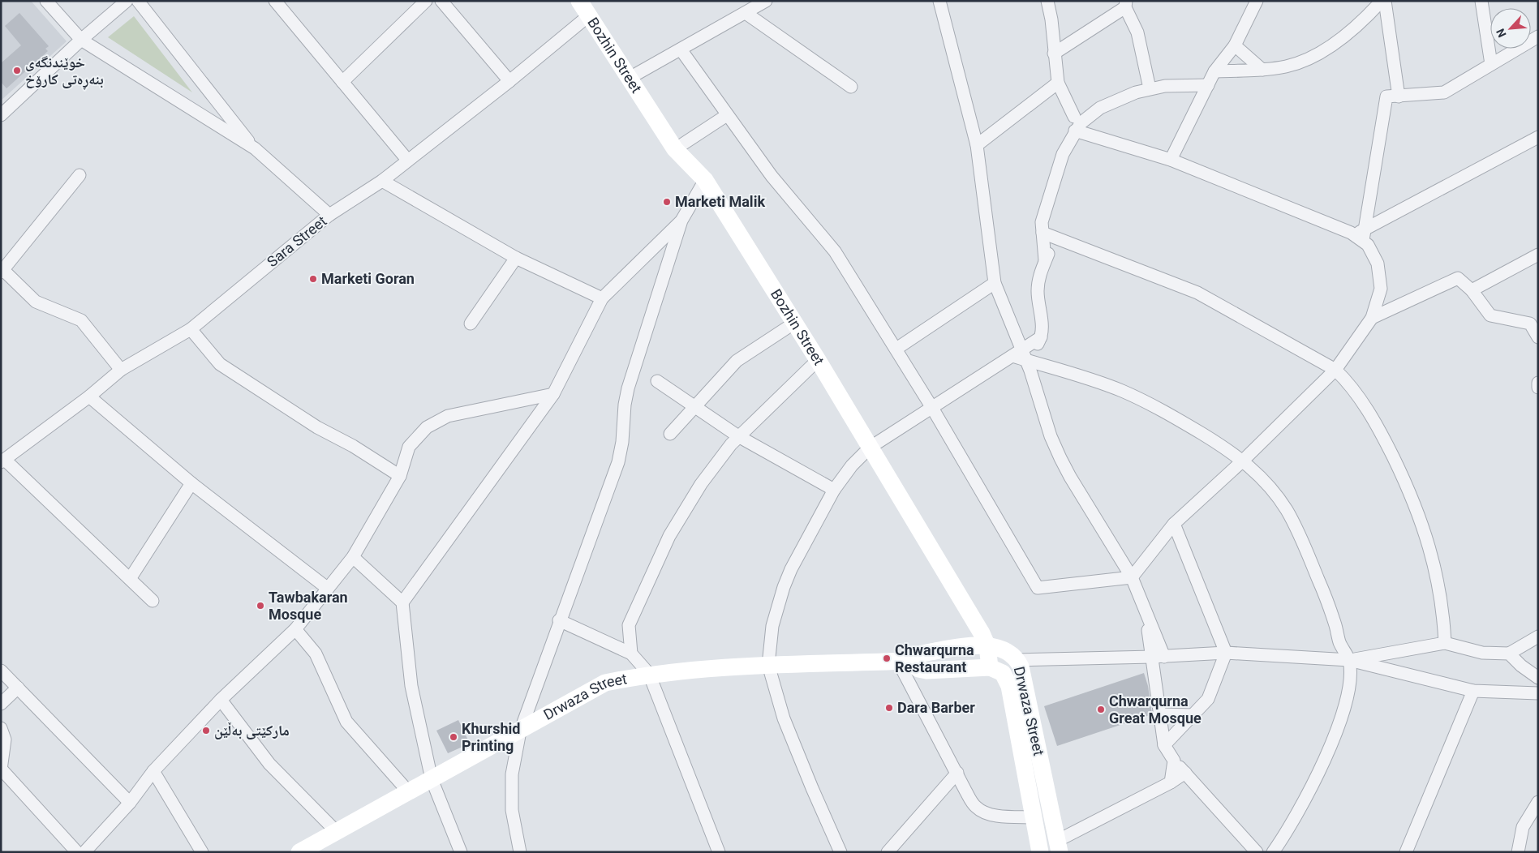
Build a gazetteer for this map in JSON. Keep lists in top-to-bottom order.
{
  "streets": {
    "street": ["Bozhin Street", "Sara Street", "Drwaza Street"]
  },
  "crossings": [
    ["Bozhin Street", "Sara Street"],
    ["Bozhin Street", "Drwaza Street"]
  ],
  "places": [
    "خوێندنگەی بنەڕەتی کارۆخ",
    "Marketi Malik",
    "Marketi Goran",
    "Tawbakaran Mosque",
    "Chwarqurna Restaurant",
    "Dara Barber",
    "Chwarqurna Great Mosque",
    "مارکێتی بەڵێن",
    "Khurshid Printing"
  ],
  "north": "bottom left"
}
